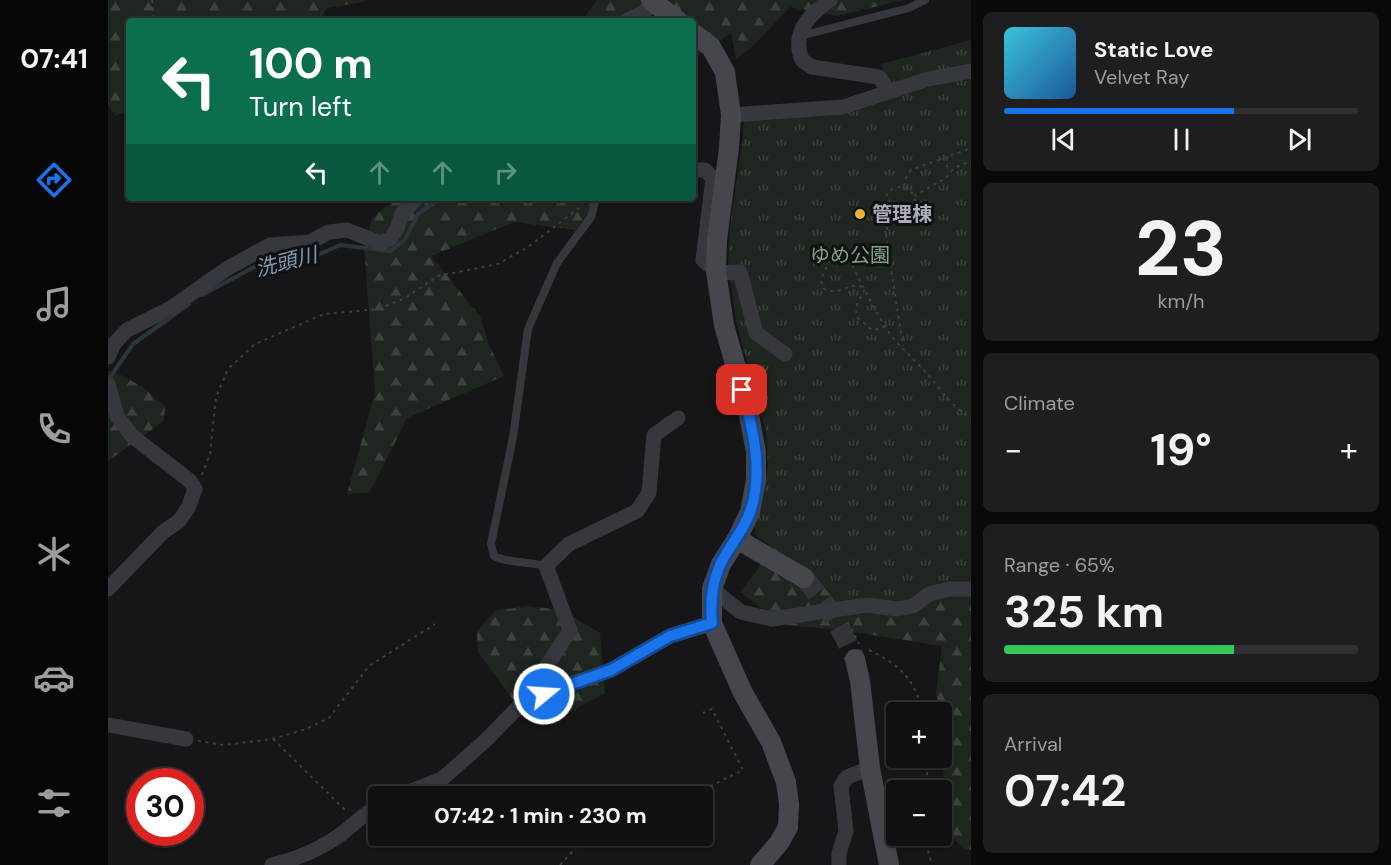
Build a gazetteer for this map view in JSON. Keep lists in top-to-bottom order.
{
  "water": ["洗頭川"],
  "parks": ["ゆめ公園"],
  "places": ["管理棟"],
  "page": {
    "tabs": "07:41",
    "turn": ["100 m", "Turn left"],
    "song": ["Static Love", "Velvet Ray"],
    "tile": [
      ["23", "km/h"],
      "Climate",
      ["Range · 65%", "325 km"],
      ["Arrival", "07:42"]
    ],
    "heat": ["−", "19°", "+"],
    "map_buttons": ["+", "−"],
    "limit": "30",
    "trip": "07:42 · 1 min · 230 m"
  }
}
